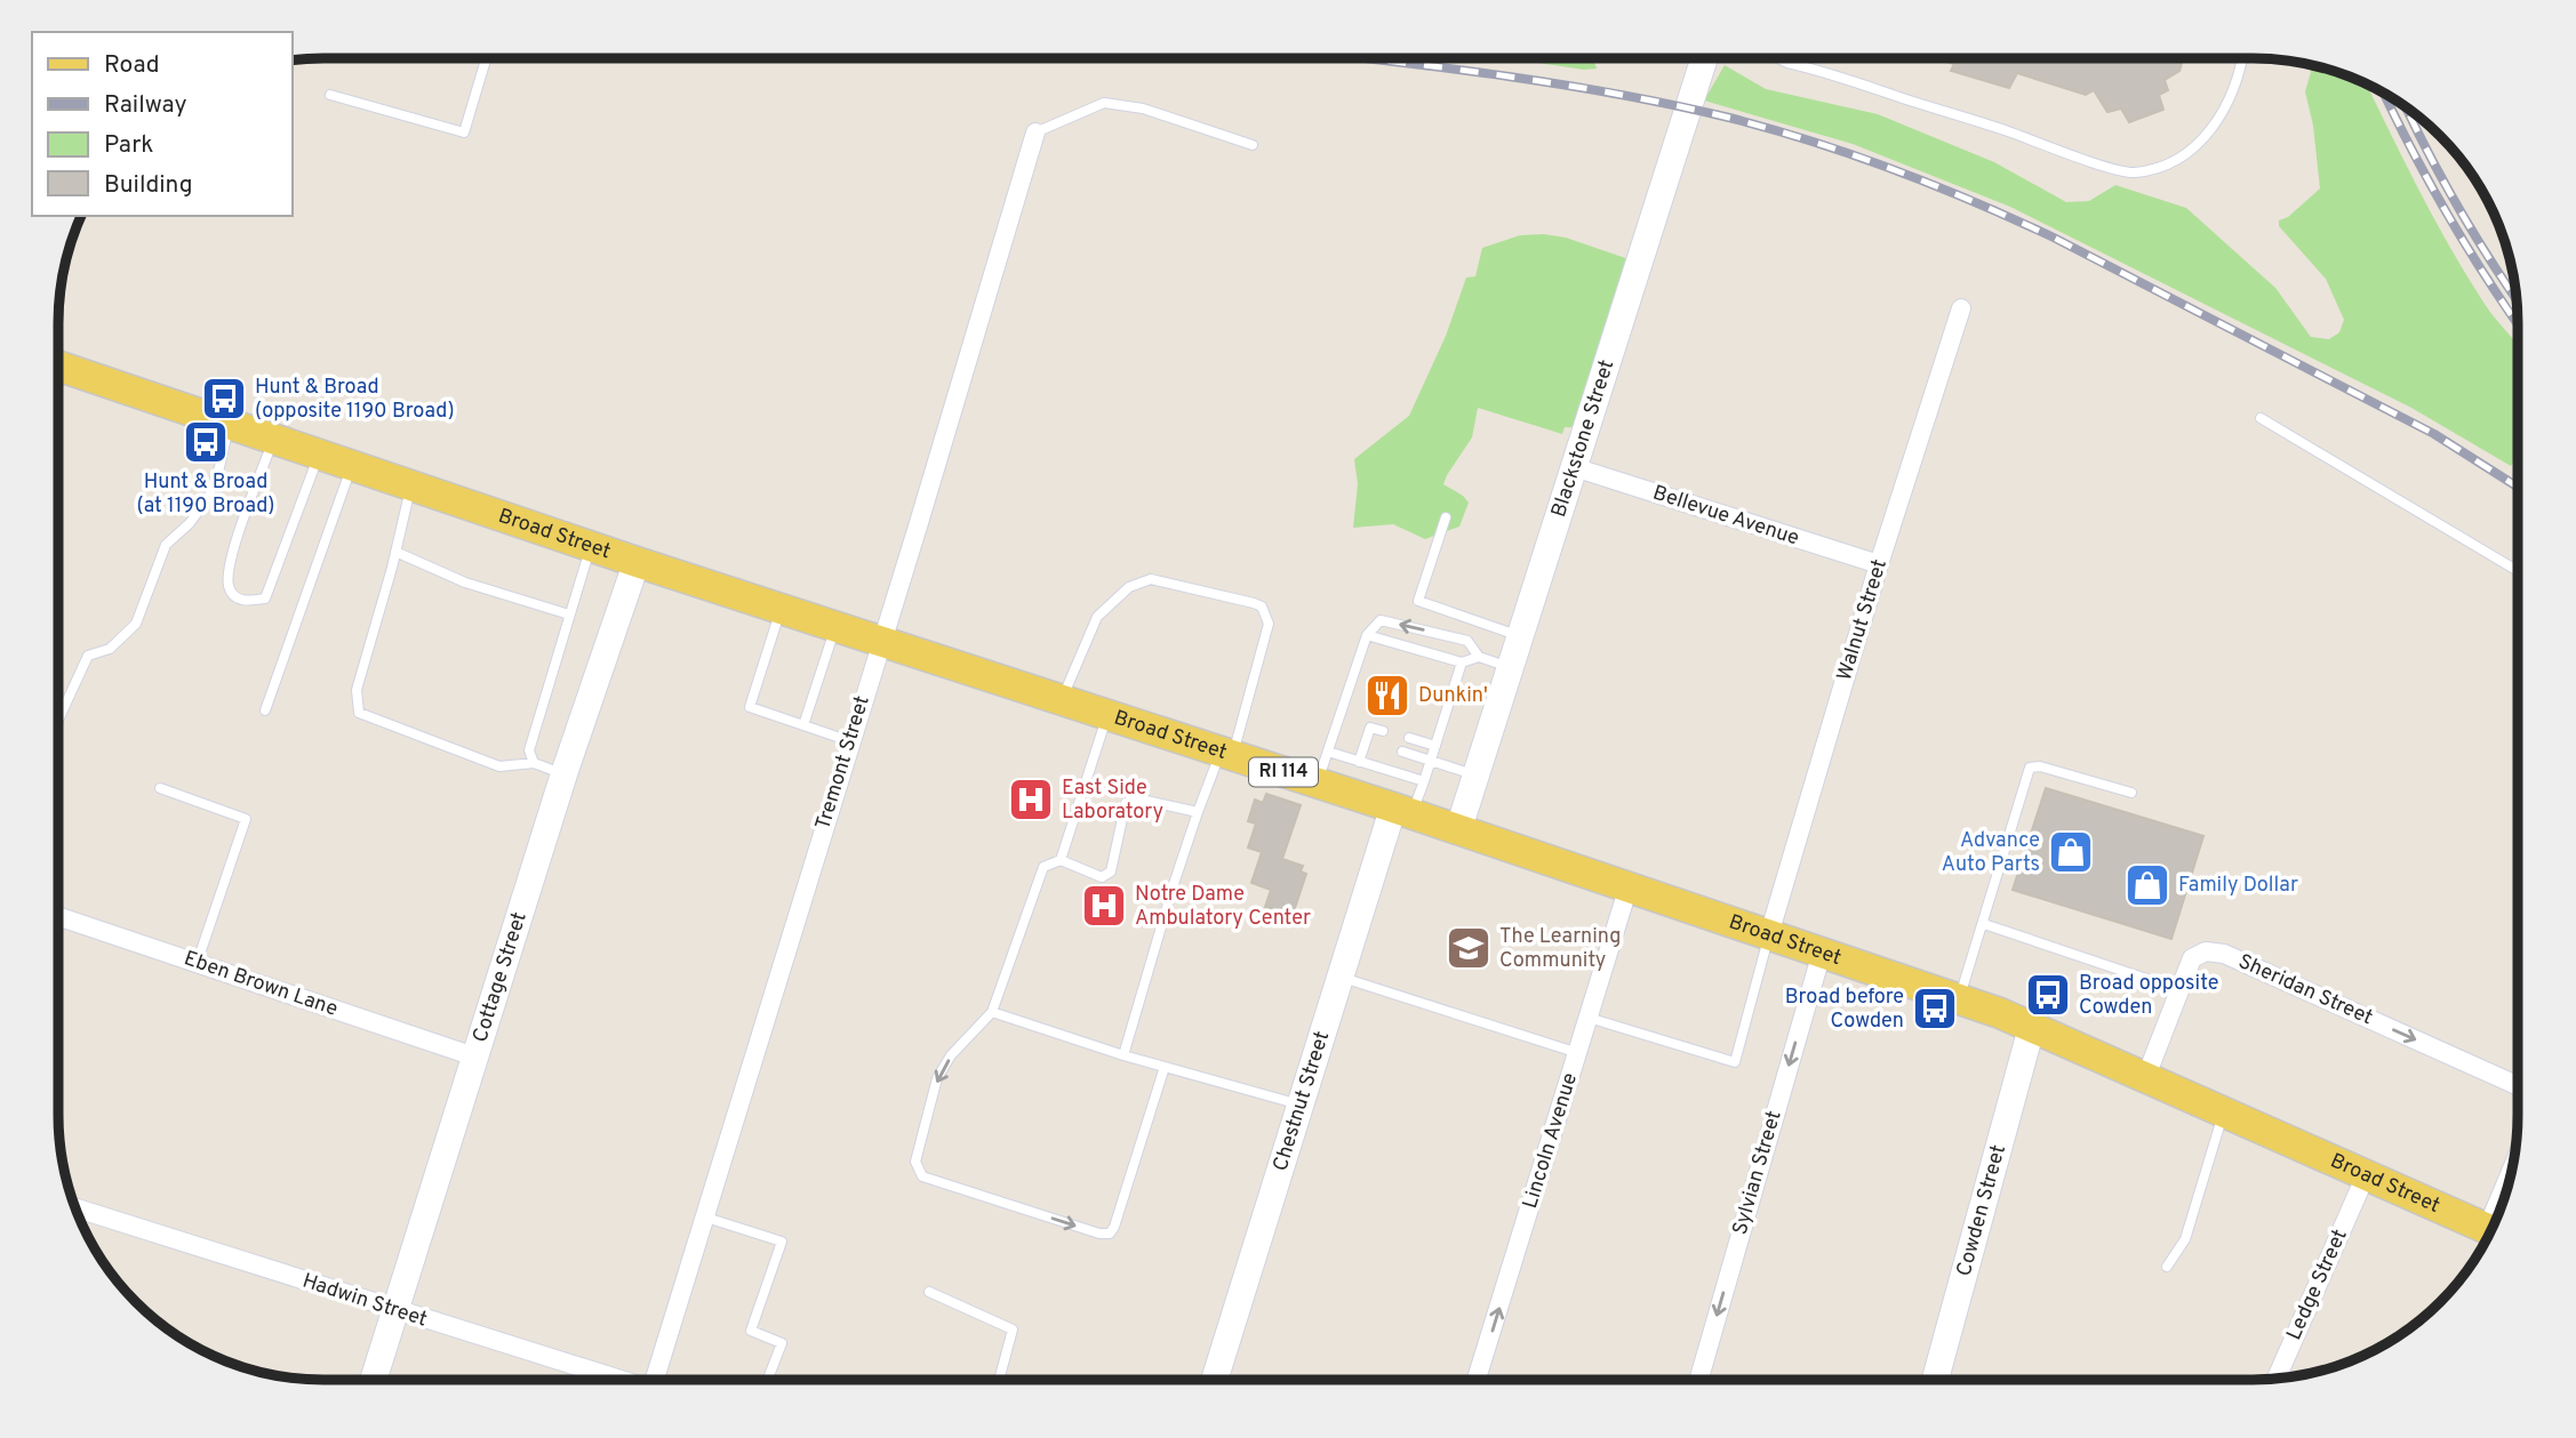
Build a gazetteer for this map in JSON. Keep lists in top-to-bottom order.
{
  "streets": {
    "main road": ["Broad Street", "RI 114"],
    "street": [
      "Blackstone Street",
      "Bellevue Avenue",
      "Walnut Street",
      "Tremont Street",
      "Cottage Street",
      "Eben Brown Lane",
      "Sheridan Street",
      "Chestnut Street",
      "Lincoln Avenue",
      "Sylvian Street",
      "Cowden Street",
      "Ledge Street",
      "Hadwin Street"
    ]
  },
  "crossings": [
    ["Blackstone Street", "Bellevue Avenue"],
    ["Blackstone Street", "Broad Street"],
    ["Bellevue Avenue", "Walnut Street"],
    ["Broad Street", "Walnut Street"],
    ["Broad Street", "Tremont Street"],
    ["Broad Street", "Cottage Street"],
    ["Broad Street", "Sheridan Street"],
    ["Broad Street", "Chestnut Street"],
    ["Broad Street", "Lincoln Avenue"],
    ["Broad Street", "Sylvian Street"],
    ["Broad Street", "Cowden Street"],
    ["Broad Street", "Ledge Street"],
    ["Cottage Street", "Eben Brown Lane"],
    ["Cottage Street", "Hadwin Street"]
  ],
  "one_way": ["Sheridan Street", "Lincoln Avenue", "Sylvian Street"],
  "places": {
    "bus stop": [
      "Hunt & Broad (opposite 1190 Broad)",
      "Hunt & Broad (at 1190 Broad)",
      "Broad opposite Cowden",
      "Broad before Cowden"
    ],
    "restaurant": ["Dunkin'"],
    "hospital": ["East Side Laboratory", "Notre Dame Ambulatory Center"],
    "shop": ["Advance Auto Parts", "Family Dollar"],
    "school or university": ["The Learning Community"]
  },
  "legend": [
    "Road",
    "Railway",
    "Park",
    "Building"
  ]
}
